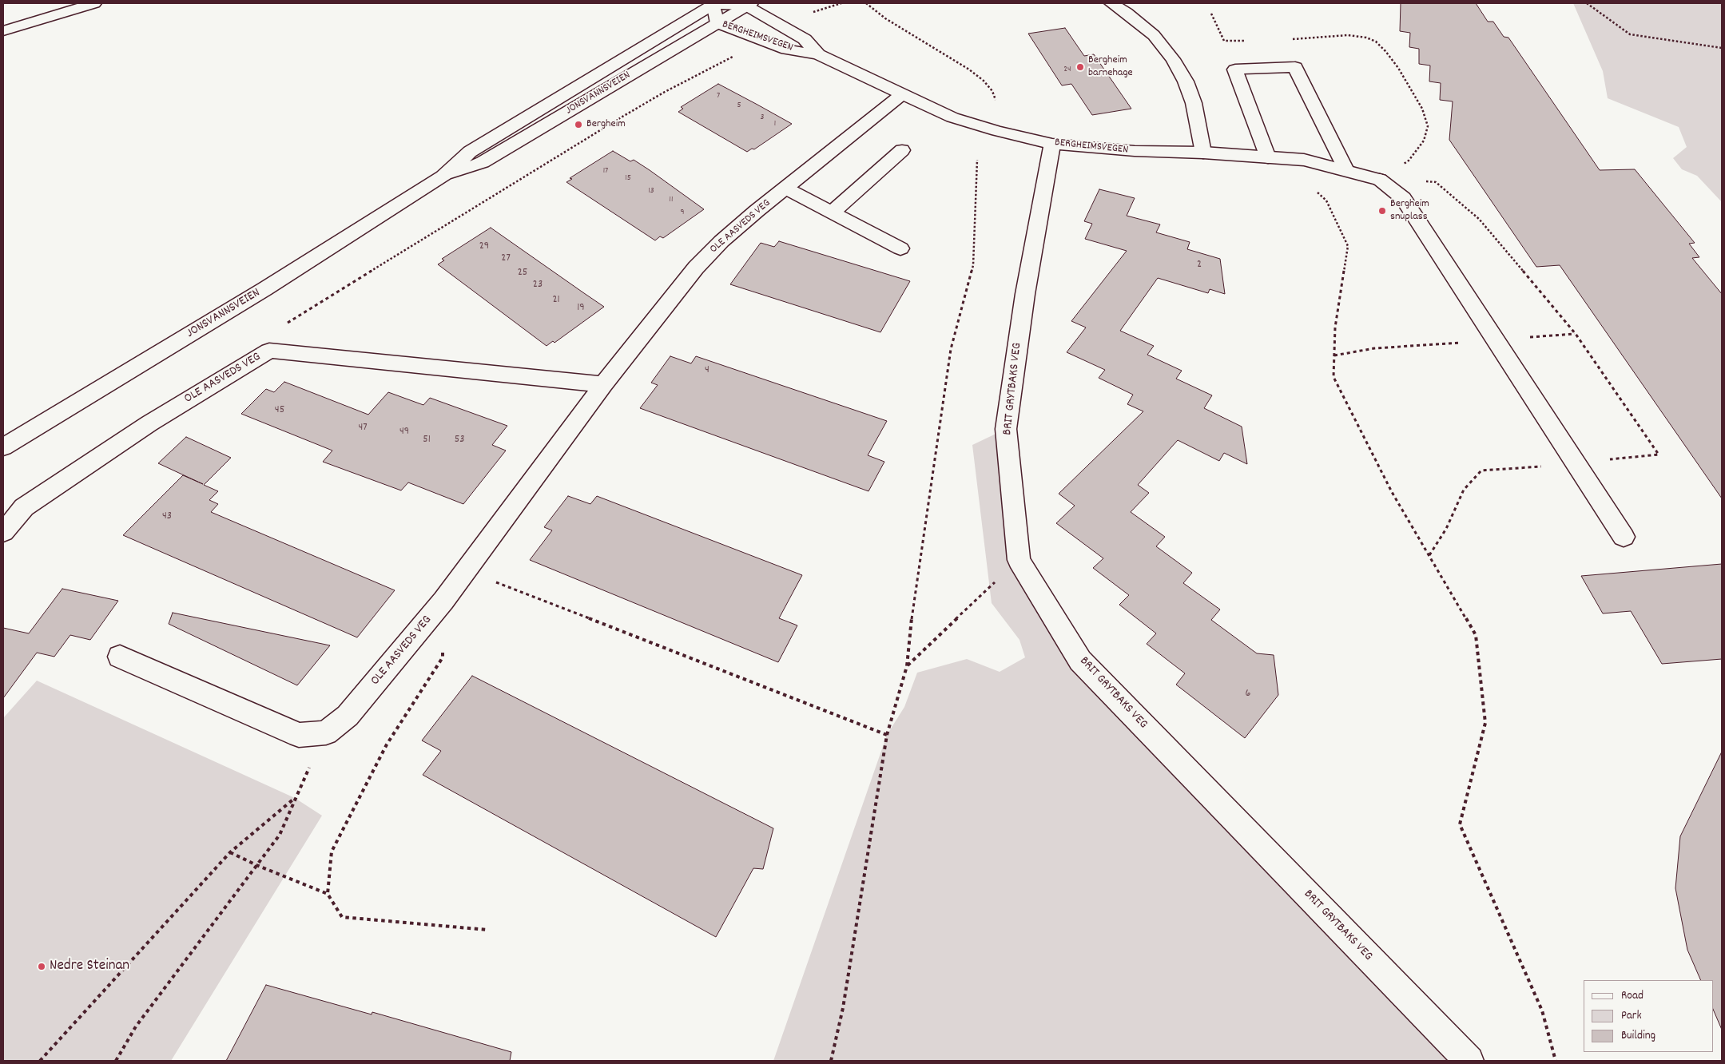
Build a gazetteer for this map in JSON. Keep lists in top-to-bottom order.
{
  "streets": {
    "street": [
      "BERGHEIMSVEGEN",
      "JONSVANNSVEIEN",
      "OLE AASVEDS VEG",
      "BRIT GRYTBAKS VEG"
    ]
  },
  "crossings": [
    ["BERGHEIMSVEGEN", "JONSVANNSVEIEN"],
    ["BERGHEIMSVEGEN", "OLE AASVEDS VEG"],
    ["BERGHEIMSVEGEN", "BRIT GRYTBAKS VEG"]
  ],
  "places": [
    "Bergheim barnehage",
    "Bergheim",
    "Bergheim snuplass",
    "Nedre Steinan"
  ],
  "house_numbers": [
    "24",
    "7",
    "5",
    "3",
    "1",
    "17",
    "15",
    "13",
    "11",
    "9",
    "29",
    "27",
    "2",
    "25",
    "23",
    "21",
    "19",
    "4",
    "45",
    "47",
    "49",
    "51",
    "53",
    "43",
    "6"
  ],
  "legend": ["Road", "Park", "Building"]
}
